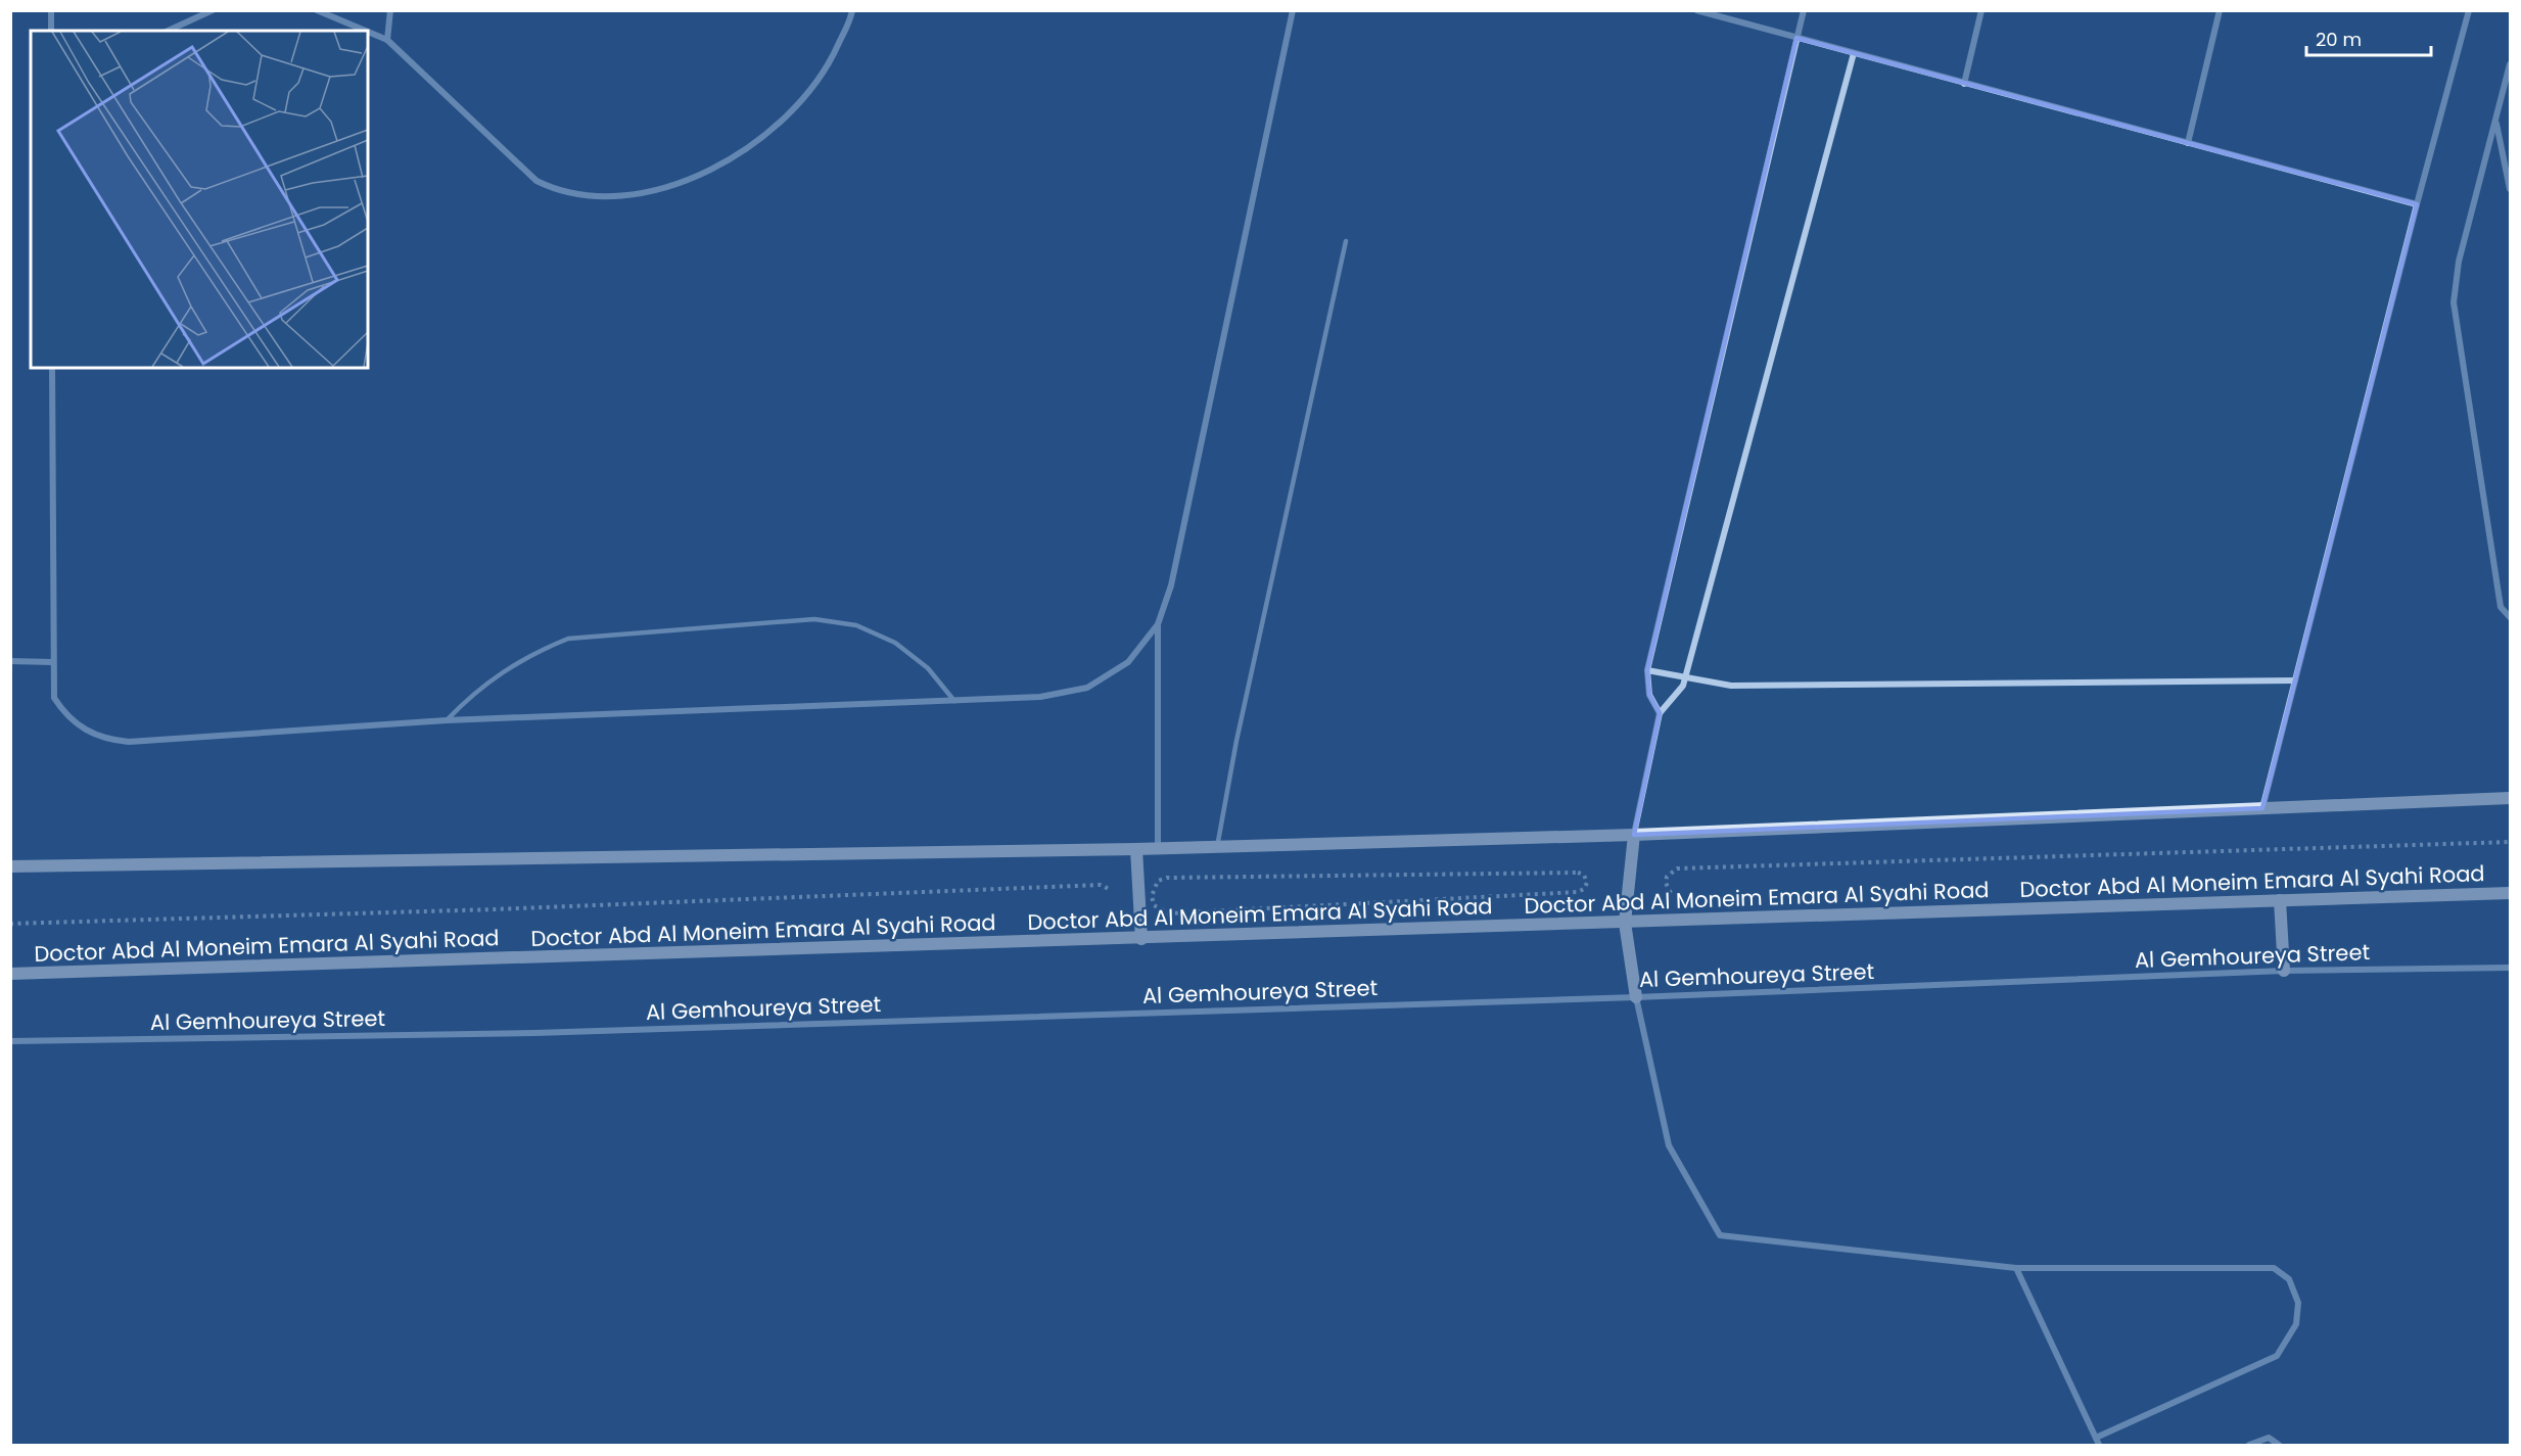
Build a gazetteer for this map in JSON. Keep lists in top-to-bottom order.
{
  "streets": {
    "main road": ["Doctor Abd Al Moneim Emara Al Syahi Road"],
    "street": ["Al Gemhoureya Street"]
  },
  "scale_bar": "20 m"
}
